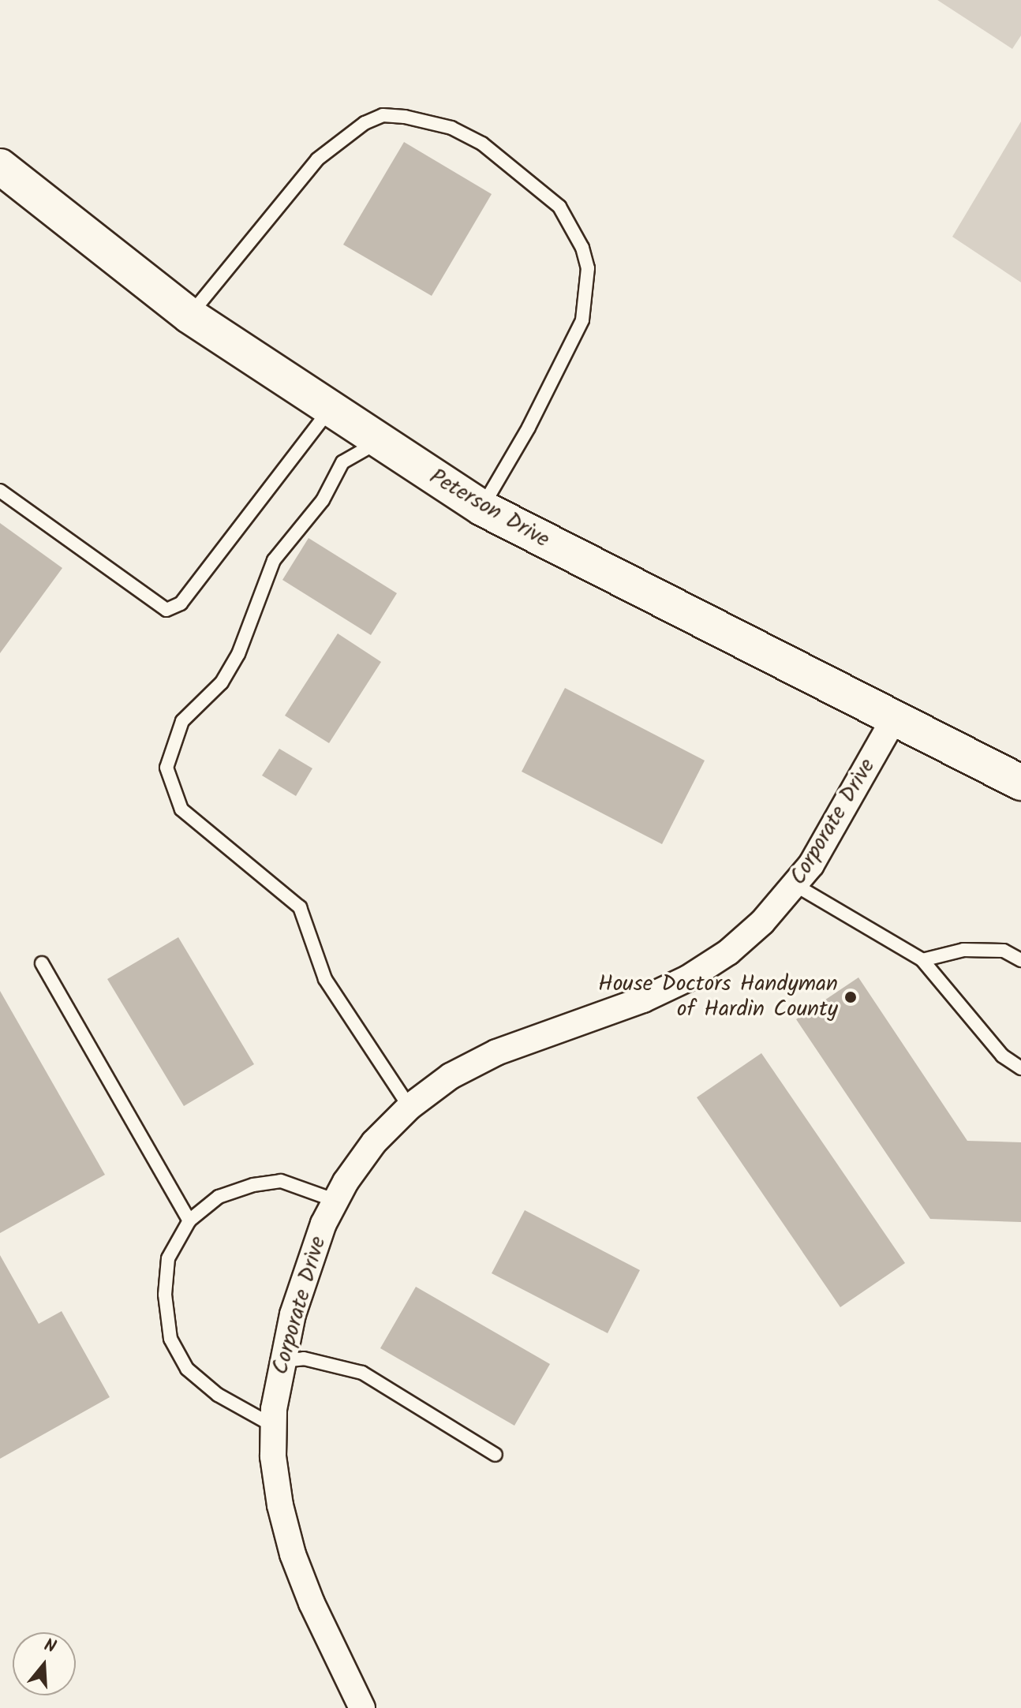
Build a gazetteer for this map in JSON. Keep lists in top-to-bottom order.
{
  "streets": {
    "street": ["Peterson Drive", "Corporate Drive"]
  },
  "crossings": [
    ["Peterson Drive", "Corporate Drive"]
  ],
  "places": ["House Doctors Handyman of Hardin County"],
  "north": "top"
}
